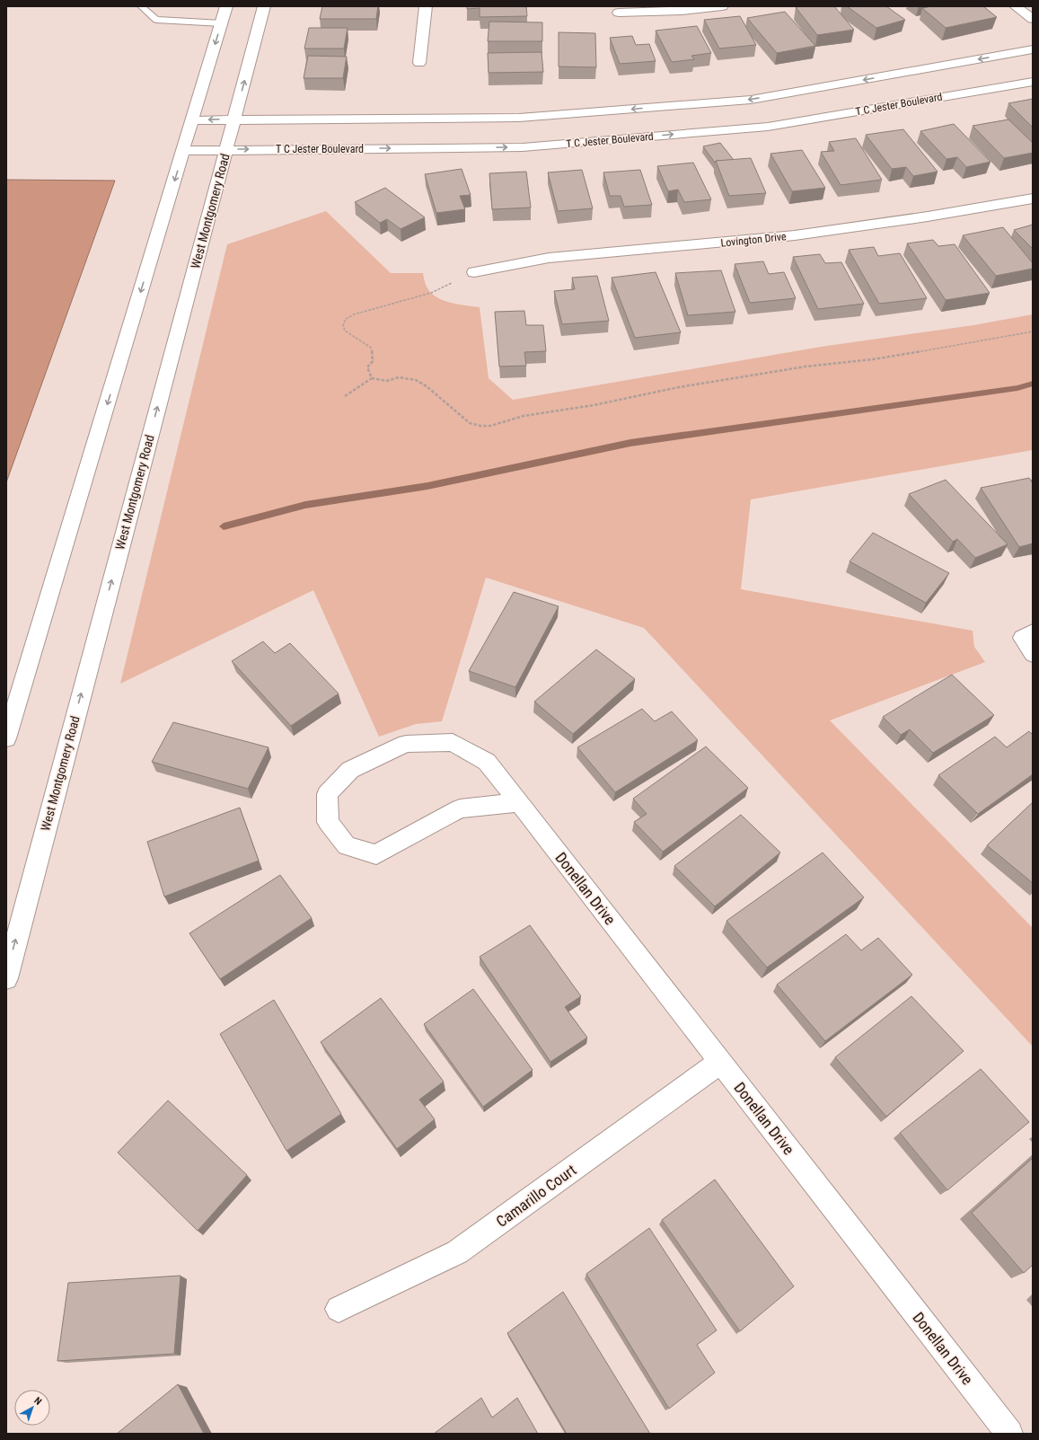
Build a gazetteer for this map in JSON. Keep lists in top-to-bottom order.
{
  "streets": {
    "street": [
      "T C Jester Boulevard",
      "West Montgomery Road",
      "Lovington Drive",
      "Donellan Drive",
      "Camarillo Court"
    ]
  },
  "crossings": [
    ["T C Jester Boulevard", "West Montgomery Road"],
    ["Donellan Drive", "Camarillo Court"]
  ],
  "north": "top right"
}
